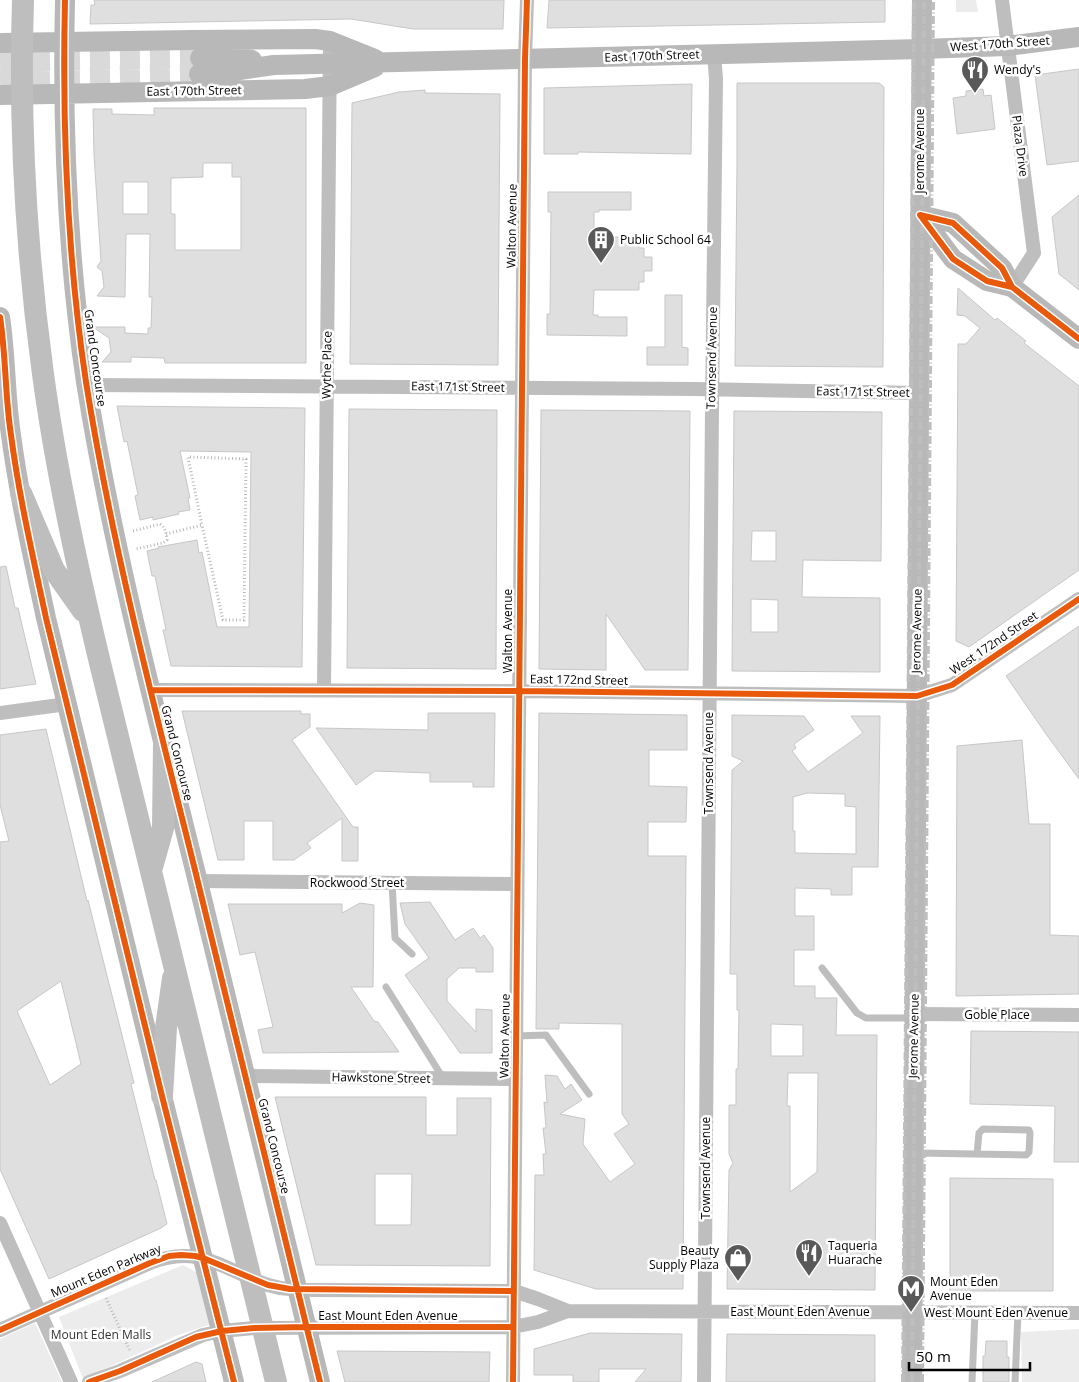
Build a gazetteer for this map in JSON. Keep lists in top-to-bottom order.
{
  "streets": {
    "street": [
      "West 170th Street",
      "East 170th Street",
      "Plaza Drive",
      "Jerome Avenue",
      "Walton Avenue",
      "Grand Concourse",
      "Townsend Avenue",
      "Wythe Place",
      "East 171st Street",
      "West 172nd Street",
      "East 172nd Street",
      "Rockwood Street",
      "Goble Place",
      "Hawkstone Street",
      "Mount Eden Parkway",
      "East Mount Eden Avenue",
      "West Mount Eden Avenue"
    ]
  },
  "crossings": [
    ["West 170th Street", "East 170th Street"],
    ["West 170th Street", "Plaza Drive"],
    ["West 170th Street", "Jerome Avenue"],
    ["East 170th Street", "Jerome Avenue"],
    ["East 170th Street", "Walton Avenue"],
    ["East 170th Street", "Grand Concourse"],
    ["East 170th Street", "Townsend Avenue"],
    ["East 170th Street", "Wythe Place"],
    ["Jerome Avenue", "East 171st Street"],
    ["Jerome Avenue", "West 172nd Street"],
    ["Jerome Avenue", "East 172nd Street"],
    ["Jerome Avenue", "Goble Place"],
    ["Jerome Avenue", "East Mount Eden Avenue"],
    ["Jerome Avenue", "West Mount Eden Avenue"],
    ["Walton Avenue", "East 171st Street"],
    ["Walton Avenue", "East 172nd Street"],
    ["Walton Avenue", "Rockwood Street"],
    ["Walton Avenue", "Hawkstone Street"],
    ["Walton Avenue", "East Mount Eden Avenue"],
    ["Grand Concourse", "East 171st Street"],
    ["Grand Concourse", "East 172nd Street"],
    ["Grand Concourse", "Rockwood Street"],
    ["Grand Concourse", "Hawkstone Street"],
    ["Grand Concourse", "East Mount Eden Avenue"],
    ["Townsend Avenue", "East 171st Street"],
    ["Townsend Avenue", "East 172nd Street"],
    ["Townsend Avenue", "East Mount Eden Avenue"],
    ["Wythe Place", "East 171st Street"],
    ["Wythe Place", "East 172nd Street"],
    ["West 172nd Street", "East 172nd Street"],
    ["East Mount Eden Avenue", "West Mount Eden Avenue"]
  ],
  "parks": ["Mount Eden Malls"],
  "places": {
    "restaurant": ["Wendy's", "Taqueria Huarache"],
    "building": ["Public School 64"],
    "shop": ["Beauty Supply Plaza"],
    "metro station": ["Mount Eden Avenue"]
  },
  "scale_bar": "50 m"
}
